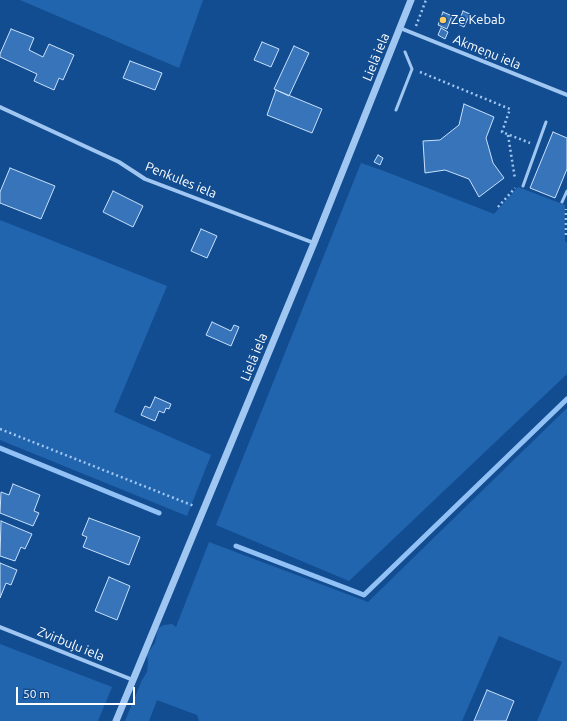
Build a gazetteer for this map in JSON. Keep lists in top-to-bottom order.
{
  "streets": {
    "street": [
      "Akmeņu iela",
      "Lielā iela",
      "Penkules iela",
      "Zvirbuļu iela"
    ]
  },
  "crossings": [
    ["Akmeņu iela", "Lielā iela"],
    ["Lielā iela", "Penkules iela"],
    ["Lielā iela", "Zvirbuļu iela"]
  ],
  "places": ["Ze Kebab"],
  "scale_bar": "50 m"
}
